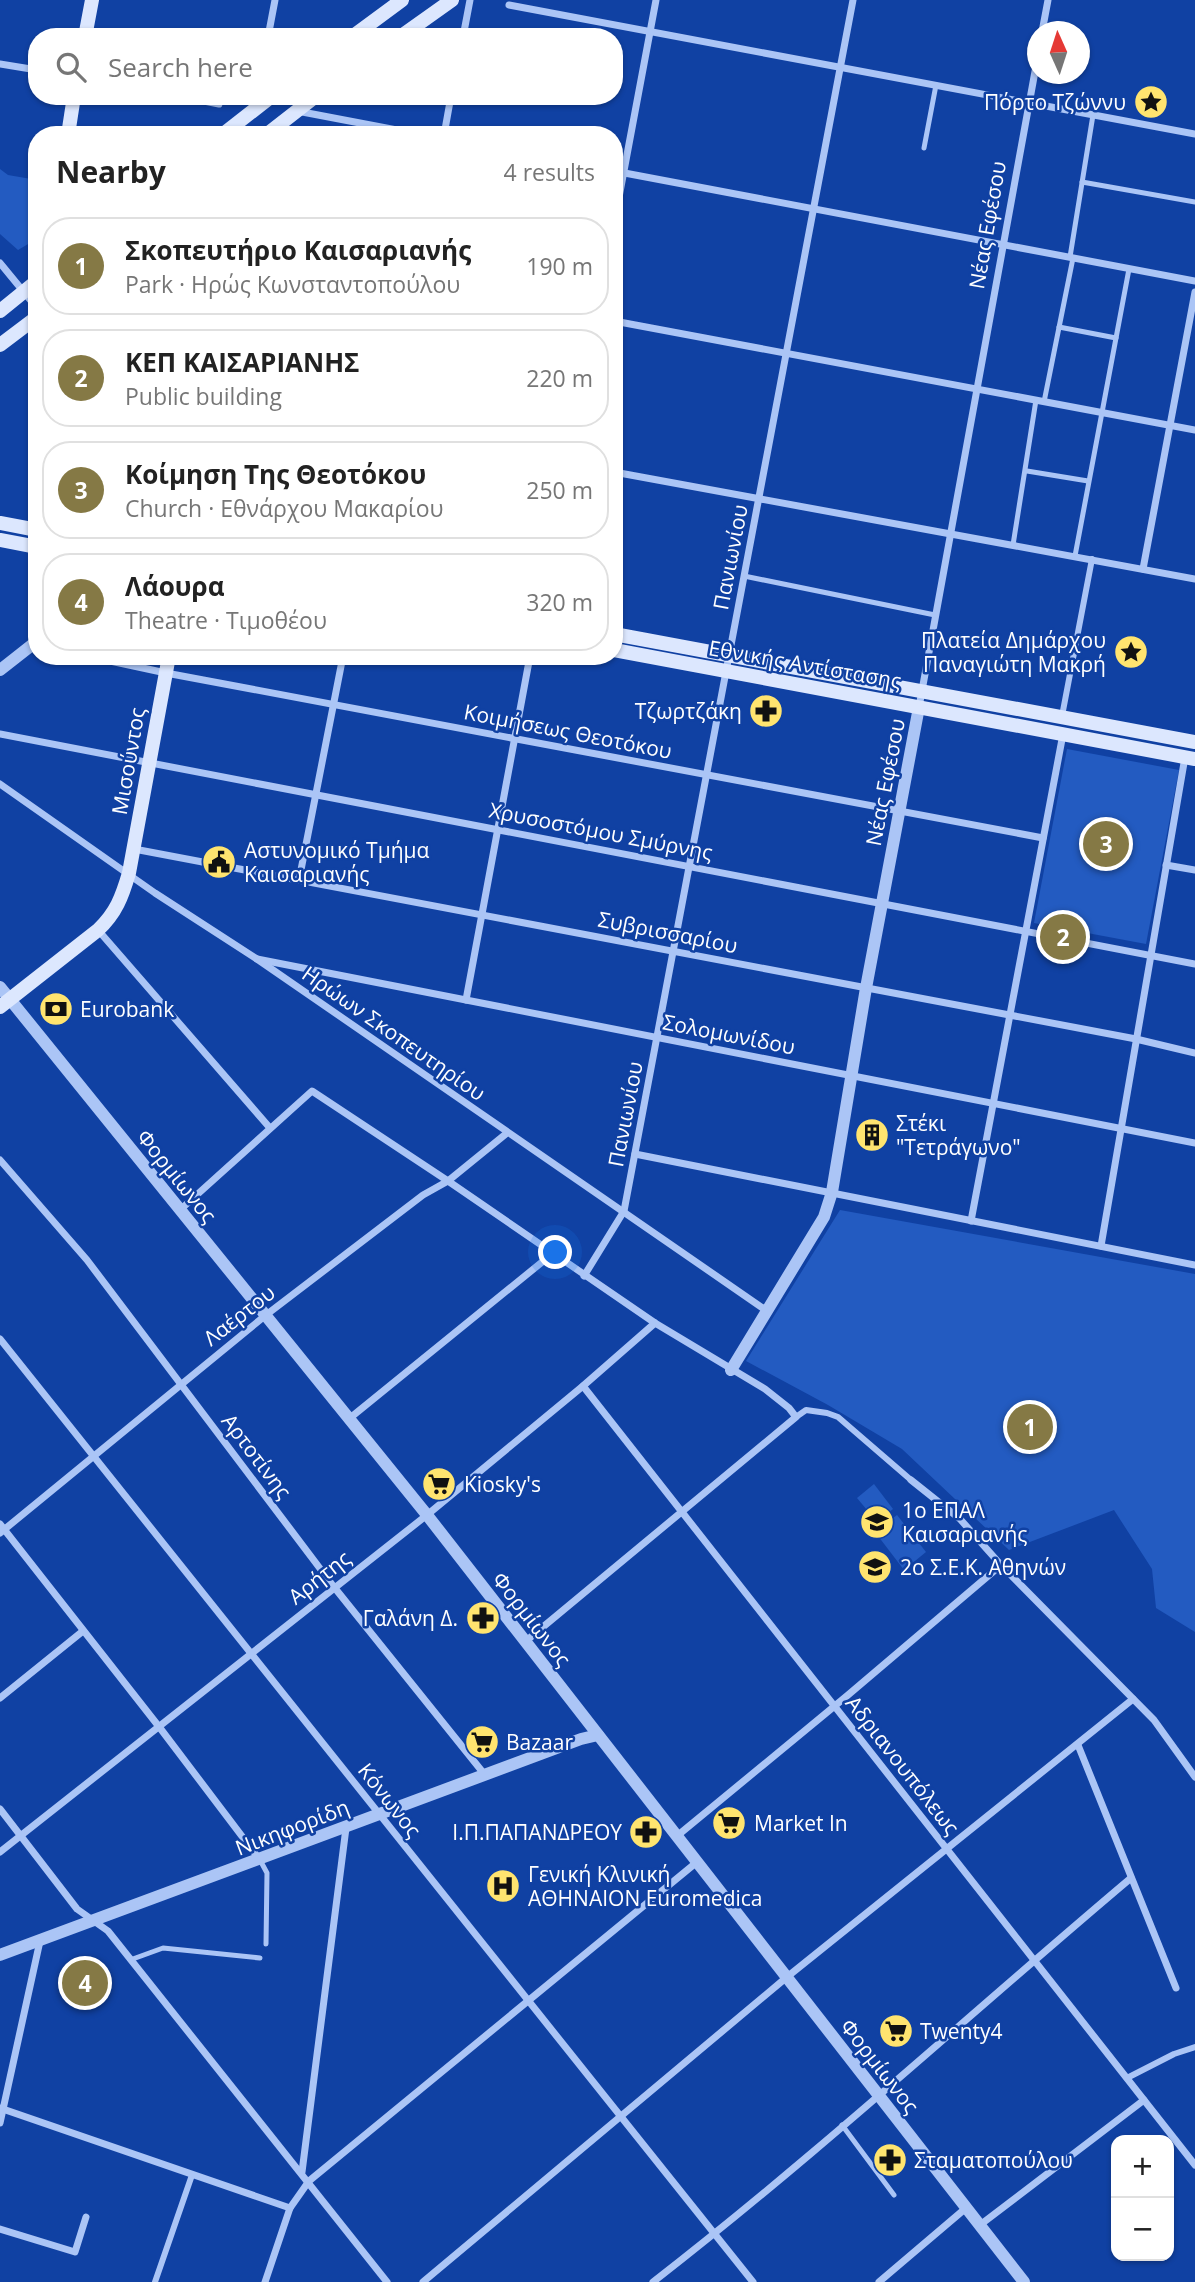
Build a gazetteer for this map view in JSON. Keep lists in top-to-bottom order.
{
  "streets": {
    "main road": ["Εθνικής Αντίστασης", "Μισούντος"],
    "street": [
      "Νέας Εφέσου",
      "Πανιωνίου",
      "Κοιμήσεως Θεοτόκου",
      "Χρυσοστόμου Σμύρνης",
      "Συβρισσαρίου",
      "Ηρώων Σκοπευτηρίου",
      "Σολομωνίδου",
      "Φορμίωνος",
      "Λαέρτου",
      "Αρτοτίνης",
      "Αρήτης",
      "Αδριανουπόλεως",
      "Κόνωνος",
      "Νικηφορίδη"
    ]
  },
  "crossings": [
    ["Νέας Εφέσου", "Εθνικής Αντίστασης"],
    ["Νέας Εφέσου", "Κοιμήσεως Θεοτόκου"],
    ["Νέας Εφέσου", "Χρυσοστόμου Σμύρνης"],
    ["Νέας Εφέσου", "Συβρισσαρίου"],
    ["Νέας Εφέσου", "Ηρώων Σκοπευτηρίου"],
    ["Νέας Εφέσου", "Σολομωνίδου"],
    ["Πανιωνίου", "Εθνικής Αντίστασης"],
    ["Πανιωνίου", "Κοιμήσεως Θεοτόκου"],
    ["Πανιωνίου", "Χρυσοστόμου Σμύρνης"],
    ["Πανιωνίου", "Συβρισσαρίου"],
    ["Πανιωνίου", "Ηρώων Σκοπευτηρίου"],
    ["Πανιωνίου", "Σολομωνίδου"],
    ["Κοιμήσεως Θεοτόκου", "Μισούντος"],
    ["Μισούντος", "Χρυσοστόμου Σμύρνης"],
    ["Μισούντος", "Συβρισσαρίου"],
    ["Μισούντος", "Ηρώων Σκοπευτηρίου"],
    ["Μισούντος", "Φορμίωνος"],
    ["Ηρώων Σκοπευτηρίου", "Σολομωνίδου"],
    ["Ηρώων Σκοπευτηρίου", "Λαέρτου"],
    ["Φορμίωνος", "Λαέρτου"],
    ["Φορμίωνος", "Αρήτης"],
    ["Φορμίωνος", "Νικηφορίδη"],
    ["Λαέρτου", "Αρτοτίνης"],
    ["Λαέρτου", "Κόνωνος"],
    ["Αρτοτίνης", "Αρήτης"],
    ["Αρτοτίνης", "Νικηφορίδη"],
    ["Αρήτης", "Αδριανουπόλεως"],
    ["Αρήτης", "Κόνωνος"],
    ["Κόνωνος", "Νικηφορίδη"]
  ],
  "places": {
    "place": ["Πόρτο Τζώννυ", "Πλατεία Δημάρχου Παναγιώτη Μακρή"],
    "pharmacy": [
      "Τζωρτζάκη",
      "Γαλάνη Δ.",
      "Ι.Π.ΠΑΠΑΝΔΡΕΟΥ",
      "Σταματοπούλου"
    ],
    "public building": ["Αστυνομικό Τμήμα Καισαριανής"],
    "bank": ["Eurobank"],
    "building": ["Στέκι \"Τετράγωνο\""],
    "supermarket": [
      "Kiosky's",
      "Bazaar",
      "Market In",
      "Twenty4"
    ],
    "school or university": ["1ο ΕΠΑΛ Καισαριανής", "2ο Σ.Ε.Κ. Αθηνών"],
    "hospital": ["Γενική Κλινική ΑΘΗΝΑΙΟΝ Euromedica"]
  },
  "north": "top",
  "page": {
    "search": "Search here",
    "heading": ["Nearby", "4 results"],
    "list": [
      {
        "mark": "1",
        "name": "Σκοπευτήριο Καισαριανής",
        "note": "Park · Ηρώς Κωνσταντοπούλου",
        "value": "190 m"
      },
      {
        "mark": "2",
        "name": "ΚΕΠ ΚΑΙΣΑΡΙΑΝΗΣ",
        "note": "Public building",
        "value": "220 m"
      },
      {
        "mark": "3",
        "name": "Κοίμηση Της Θεοτόκου",
        "note": "Church · Εθνάρχου Μακαρίου",
        "value": "250 m"
      },
      {
        "mark": "4",
        "name": "Λάουρα",
        "note": "Theatre · Τιμοθέου",
        "value": "320 m"
      }
    ],
    "pins": [
      "3",
      "2",
      "1",
      "4"
    ],
    "map_buttons": ["+", "−"]
  }
}
